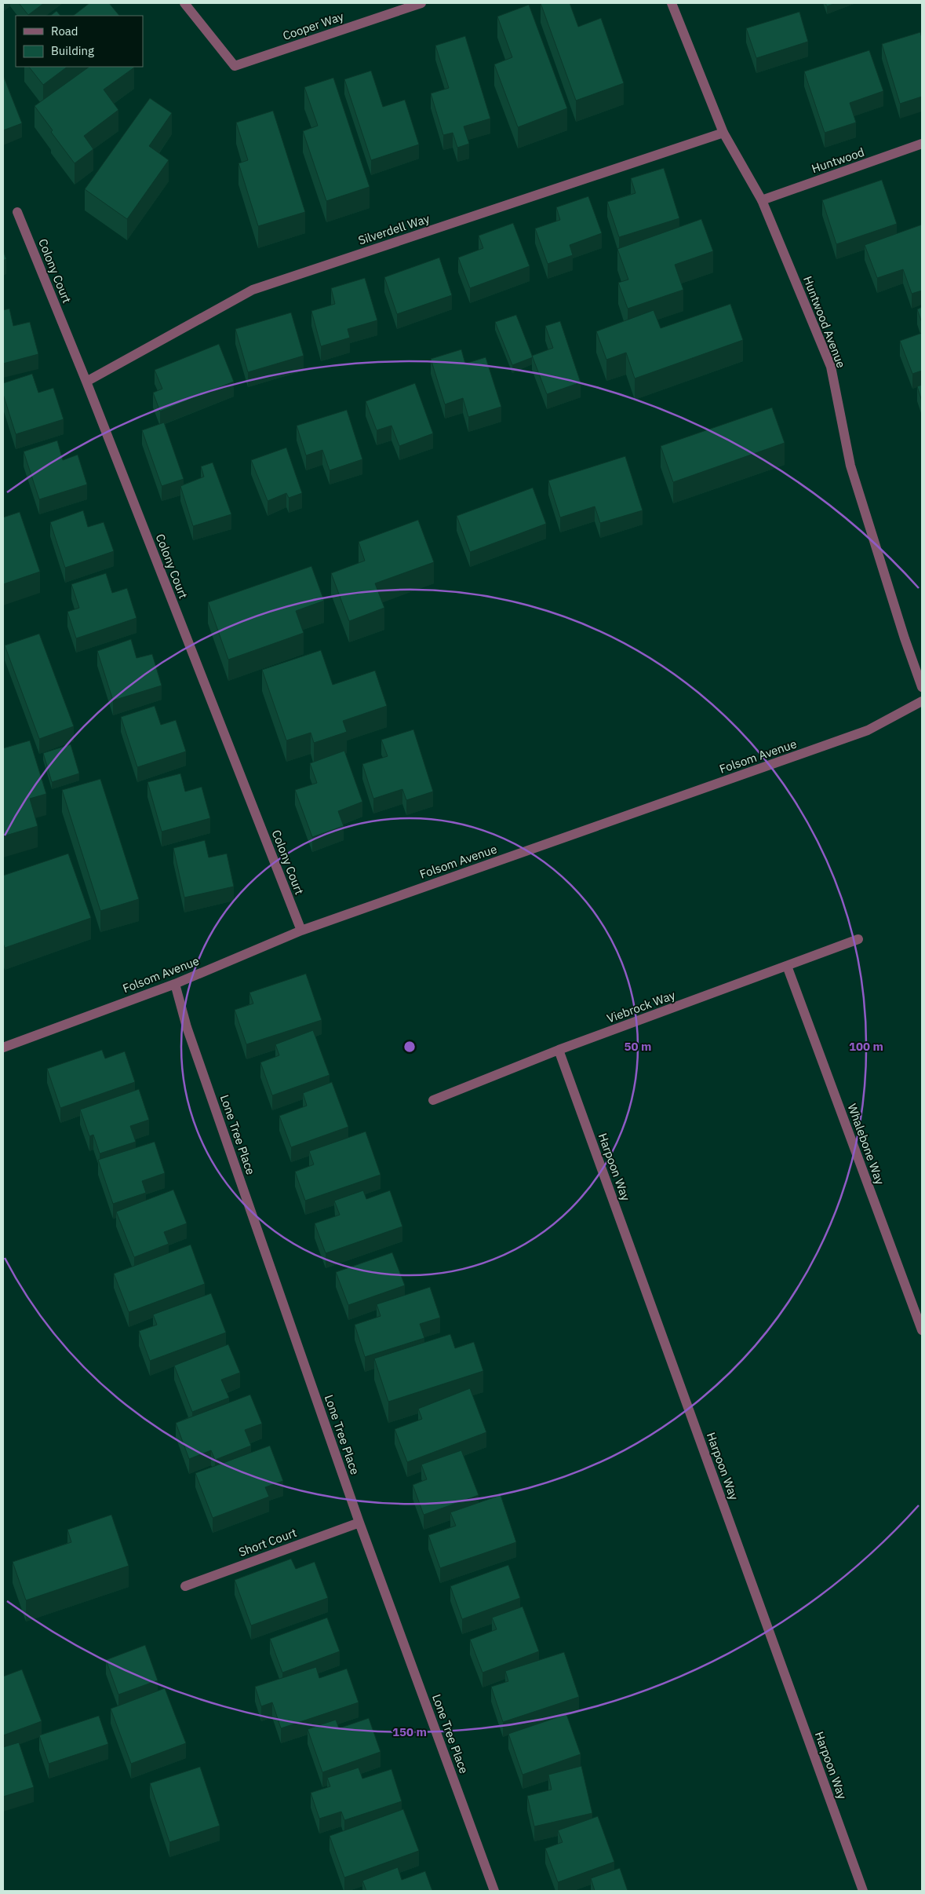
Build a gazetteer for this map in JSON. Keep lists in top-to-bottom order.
{
  "streets": {
    "street": [
      "Cooper Way",
      "Huntwood",
      "Silverdell Way",
      "Colony Court",
      "Huntwood Avenue",
      "Folsom Avenue",
      "Viebrock Way",
      "Lone Tree Place",
      "Whalebone Way",
      "Harpoon Way",
      "Short Court"
    ]
  },
  "crossings": [
    ["Huntwood", "Huntwood Avenue"],
    ["Silverdell Way", "Colony Court"],
    ["Silverdell Way", "Huntwood Avenue"],
    ["Colony Court", "Folsom Avenue"],
    ["Folsom Avenue", "Lone Tree Place"],
    ["Viebrock Way", "Whalebone Way"],
    ["Viebrock Way", "Harpoon Way"],
    ["Lone Tree Place", "Short Court"]
  ],
  "legend": ["Road", "Building"],
  "rings": ["50 m", "100 m", "150 m"]
}
